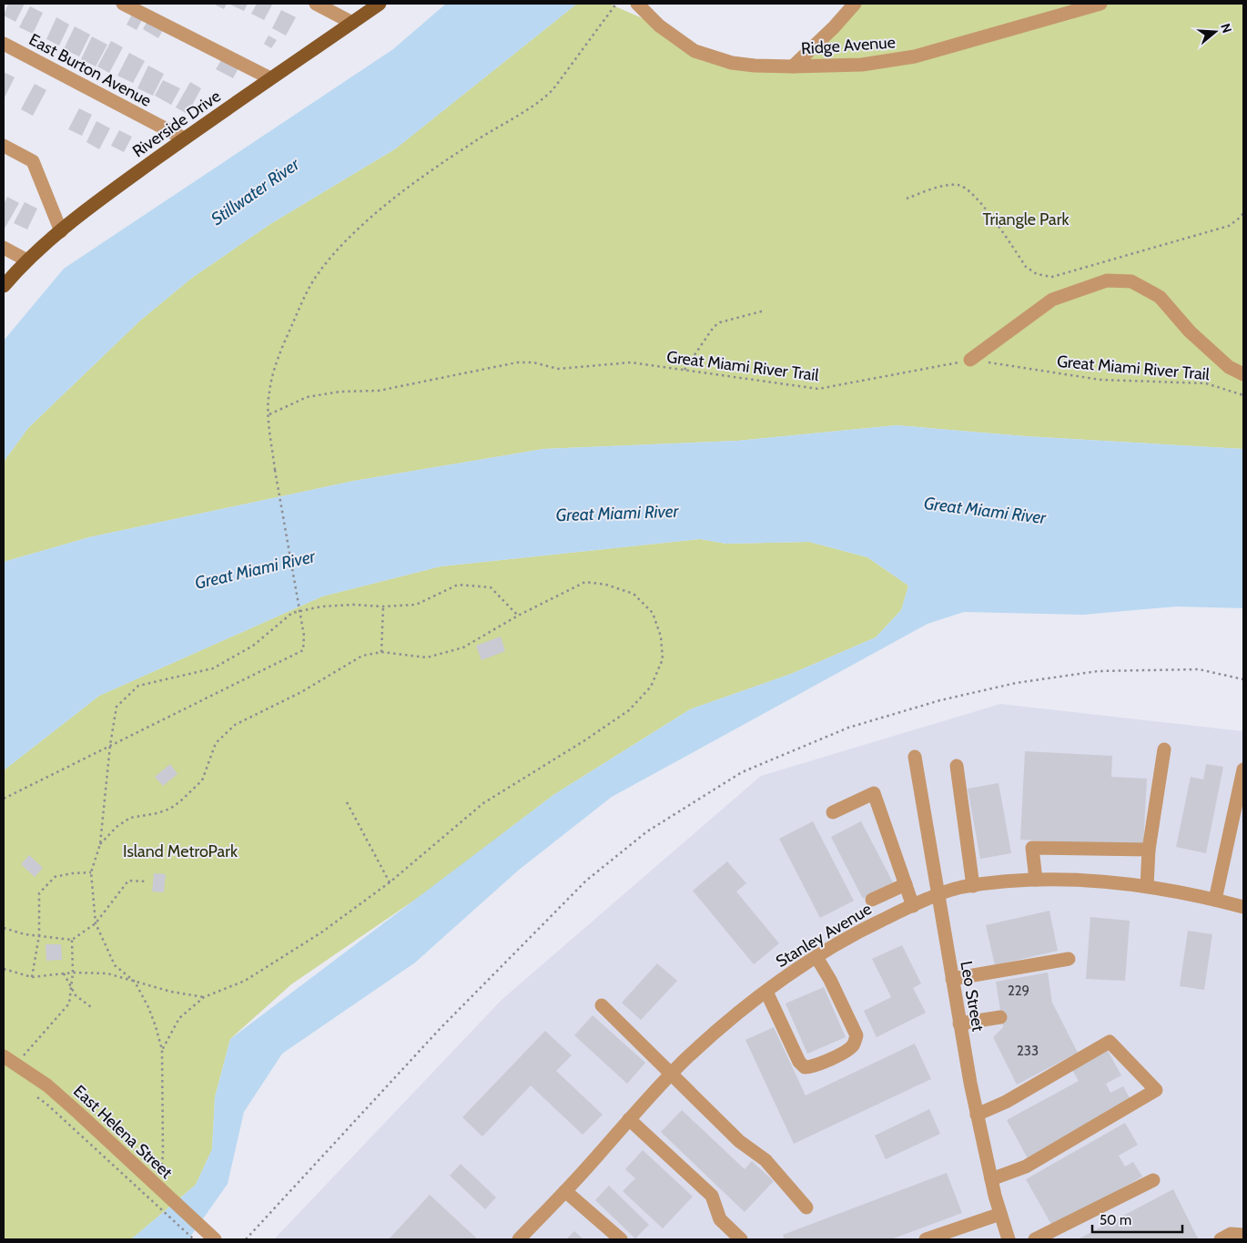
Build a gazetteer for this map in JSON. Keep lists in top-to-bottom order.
{
  "streets": {
    "main road": ["Riverside Drive"],
    "street": [
      "Ridge Avenue",
      "East Burton Avenue",
      "Stanley Avenue",
      "Leo Street",
      "East Helena Street"
    ],
    "path": ["Great Miami River Trail"]
  },
  "crossings": [
    ["East Burton Avenue", "Riverside Drive"],
    ["Stanley Avenue", "Leo Street"]
  ],
  "water": ["Stillwater River", "Great Miami River"],
  "parks": ["Triangle Park", "Island MetroPark"],
  "house_numbers": ["229", "233"],
  "scale_bar": "50 m",
  "north": "right"
}
